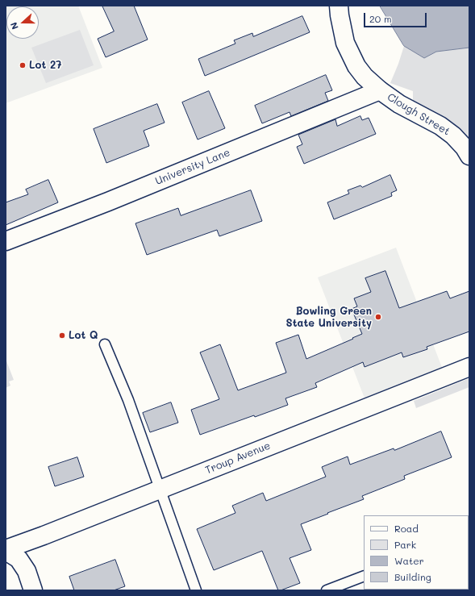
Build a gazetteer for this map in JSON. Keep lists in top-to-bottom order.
{
  "streets": {
    "street": ["Clough Street", "University Lane", "Troup Avenue"]
  },
  "crossings": [
    ["Clough Street", "University Lane"]
  ],
  "places": ["Lot 27", "Bowling Green State University", "Lot Q"],
  "legend": [
    "Road",
    "Park",
    "Water",
    "Building"
  ],
  "scale_bar": "20 m",
  "north": "left"
}
